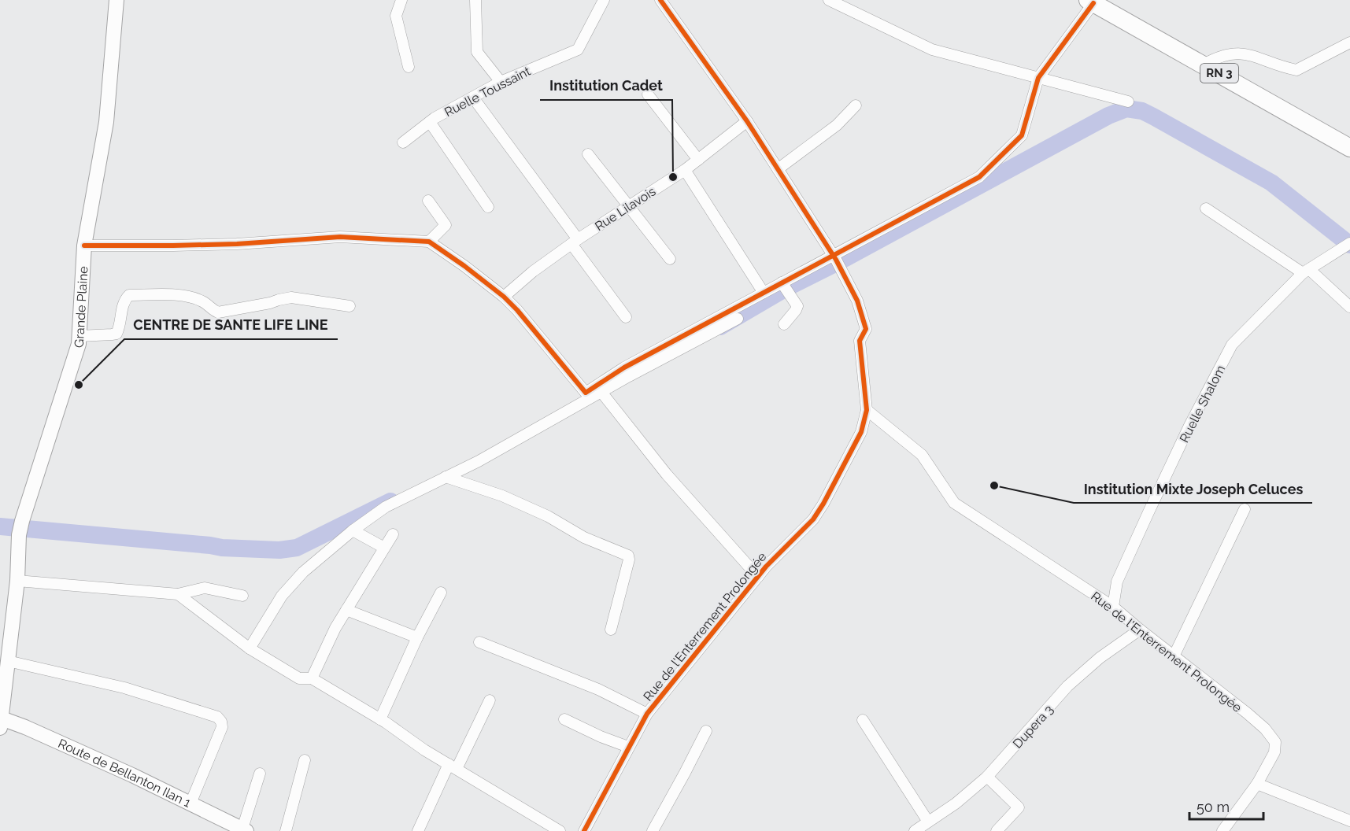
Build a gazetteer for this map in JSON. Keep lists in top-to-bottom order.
{
  "streets": {
    "main road": ["RN 3"],
    "street": [
      "Ruelle Toussaint",
      "Rue Lilavois",
      "Grande Plaine",
      "Ruelle Shalom",
      "Rue de l'Enterrement Prolongée",
      "Dupera 3",
      "Route de Bellanton Ilan 1"
    ]
  },
  "crossings": [
    ["Rue Lilavois", "Rue de l'Enterrement Prolongée"],
    ["Grande Plaine", "Route de Bellanton Ilan 1"],
    ["Ruelle Shalom", "Rue de l'Enterrement Prolongée"],
    ["Rue de l'Enterrement Prolongée", "Dupera 3"]
  ],
  "places": ["Institution Cadet", "CENTRE DE SANTE LIFE LINE", "Institution Mixte Joseph Celuces"],
  "scale_bar": "50 m"
}
